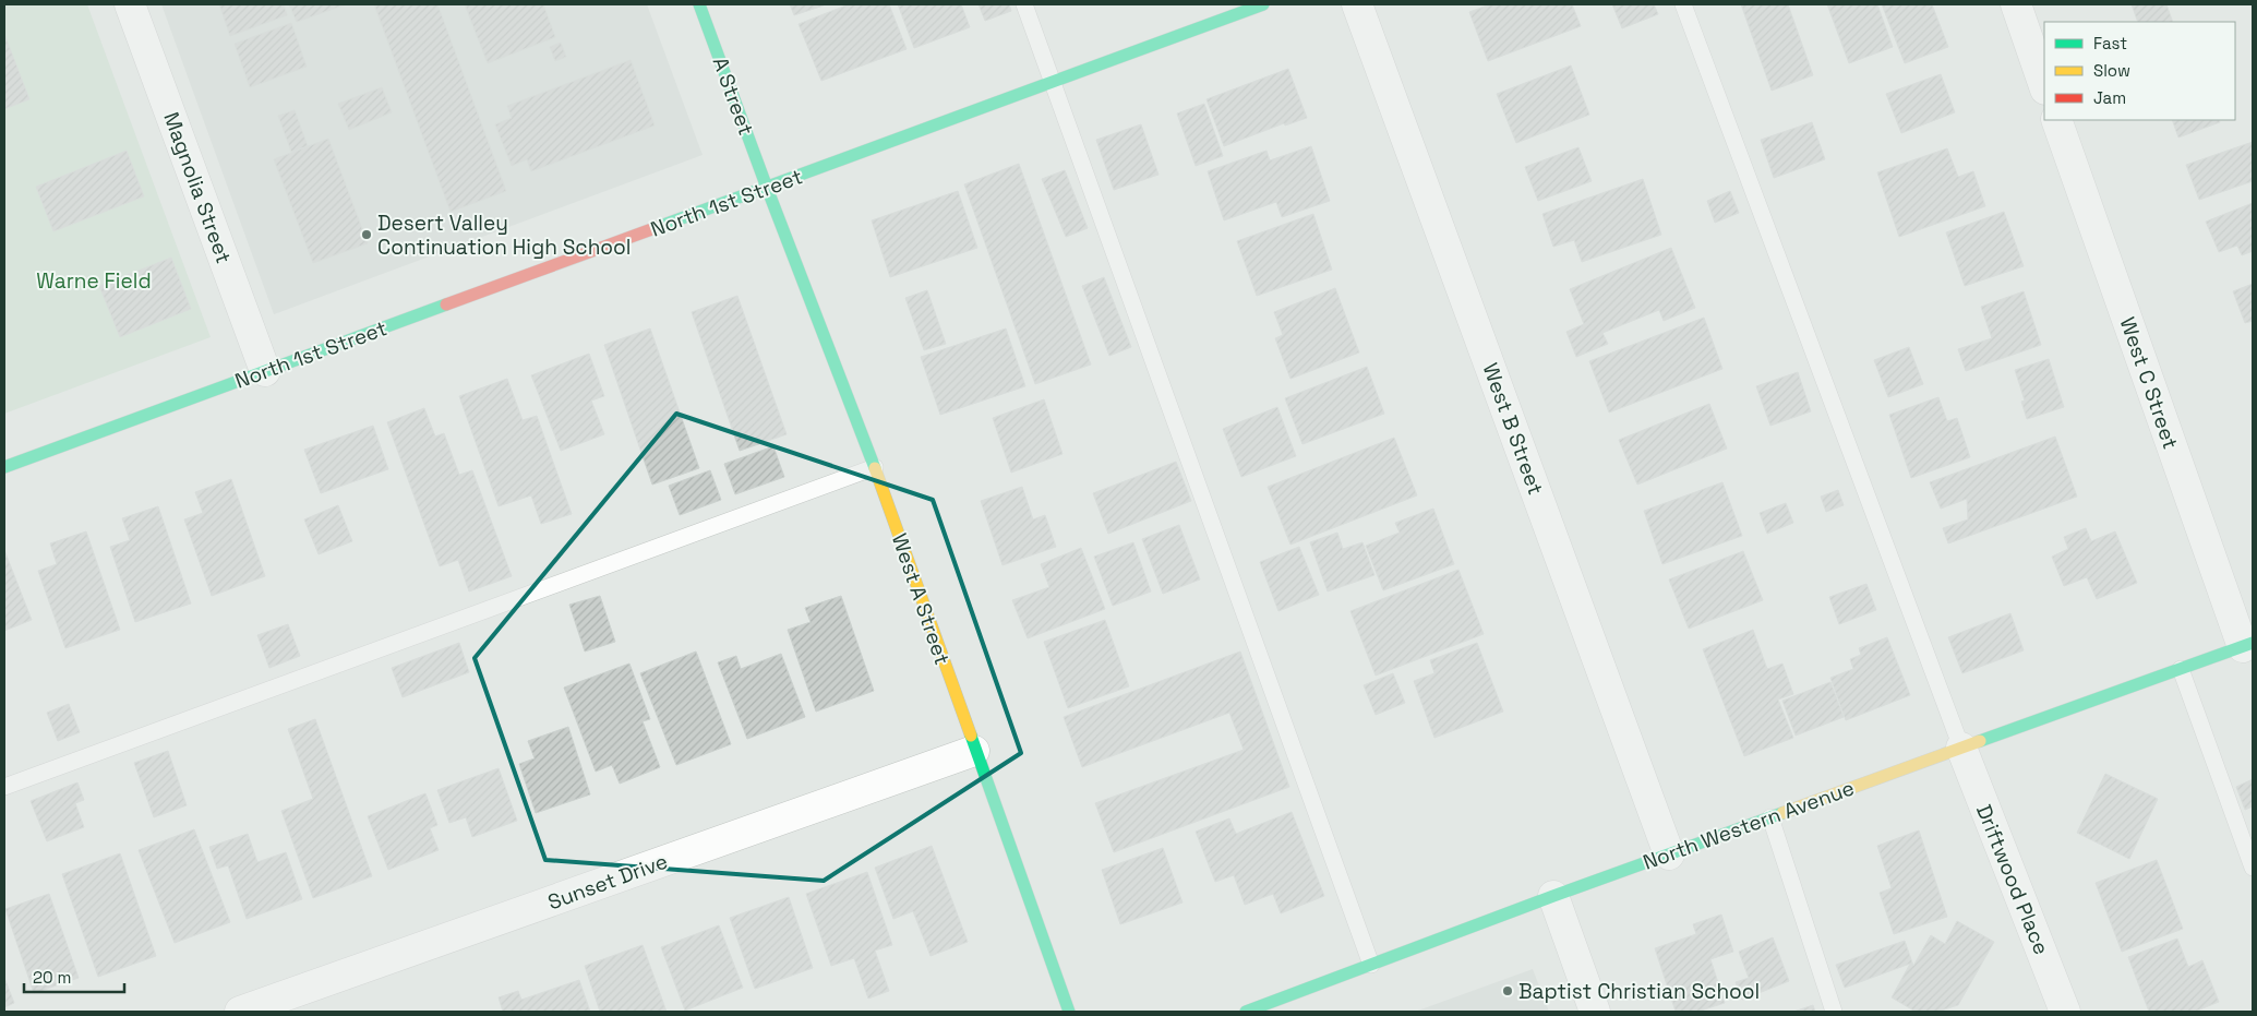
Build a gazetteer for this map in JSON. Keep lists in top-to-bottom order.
{
  "streets": {
    "street": [
      "A Street",
      "Magnolia Street",
      "North 1st Street",
      "West C Street",
      "West B Street",
      "West A Street",
      "North Western Avenue",
      "Driftwood Place",
      "Sunset Drive"
    ]
  },
  "crossings": [
    ["A Street", "North 1st Street"],
    ["A Street", "West A Street"],
    ["Magnolia Street", "North 1st Street"],
    ["North 1st Street", "West A Street"],
    ["West C Street", "North Western Avenue"],
    ["West B Street", "North Western Avenue"],
    ["West A Street", "Sunset Drive"],
    ["North Western Avenue", "Driftwood Place"]
  ],
  "parks": ["Warne Field"],
  "places": ["Desert Valley Continuation High School", "Baptist Christian School"],
  "legend": ["Fast", "Slow", "Jam"],
  "scale_bar": "20 m"
}
